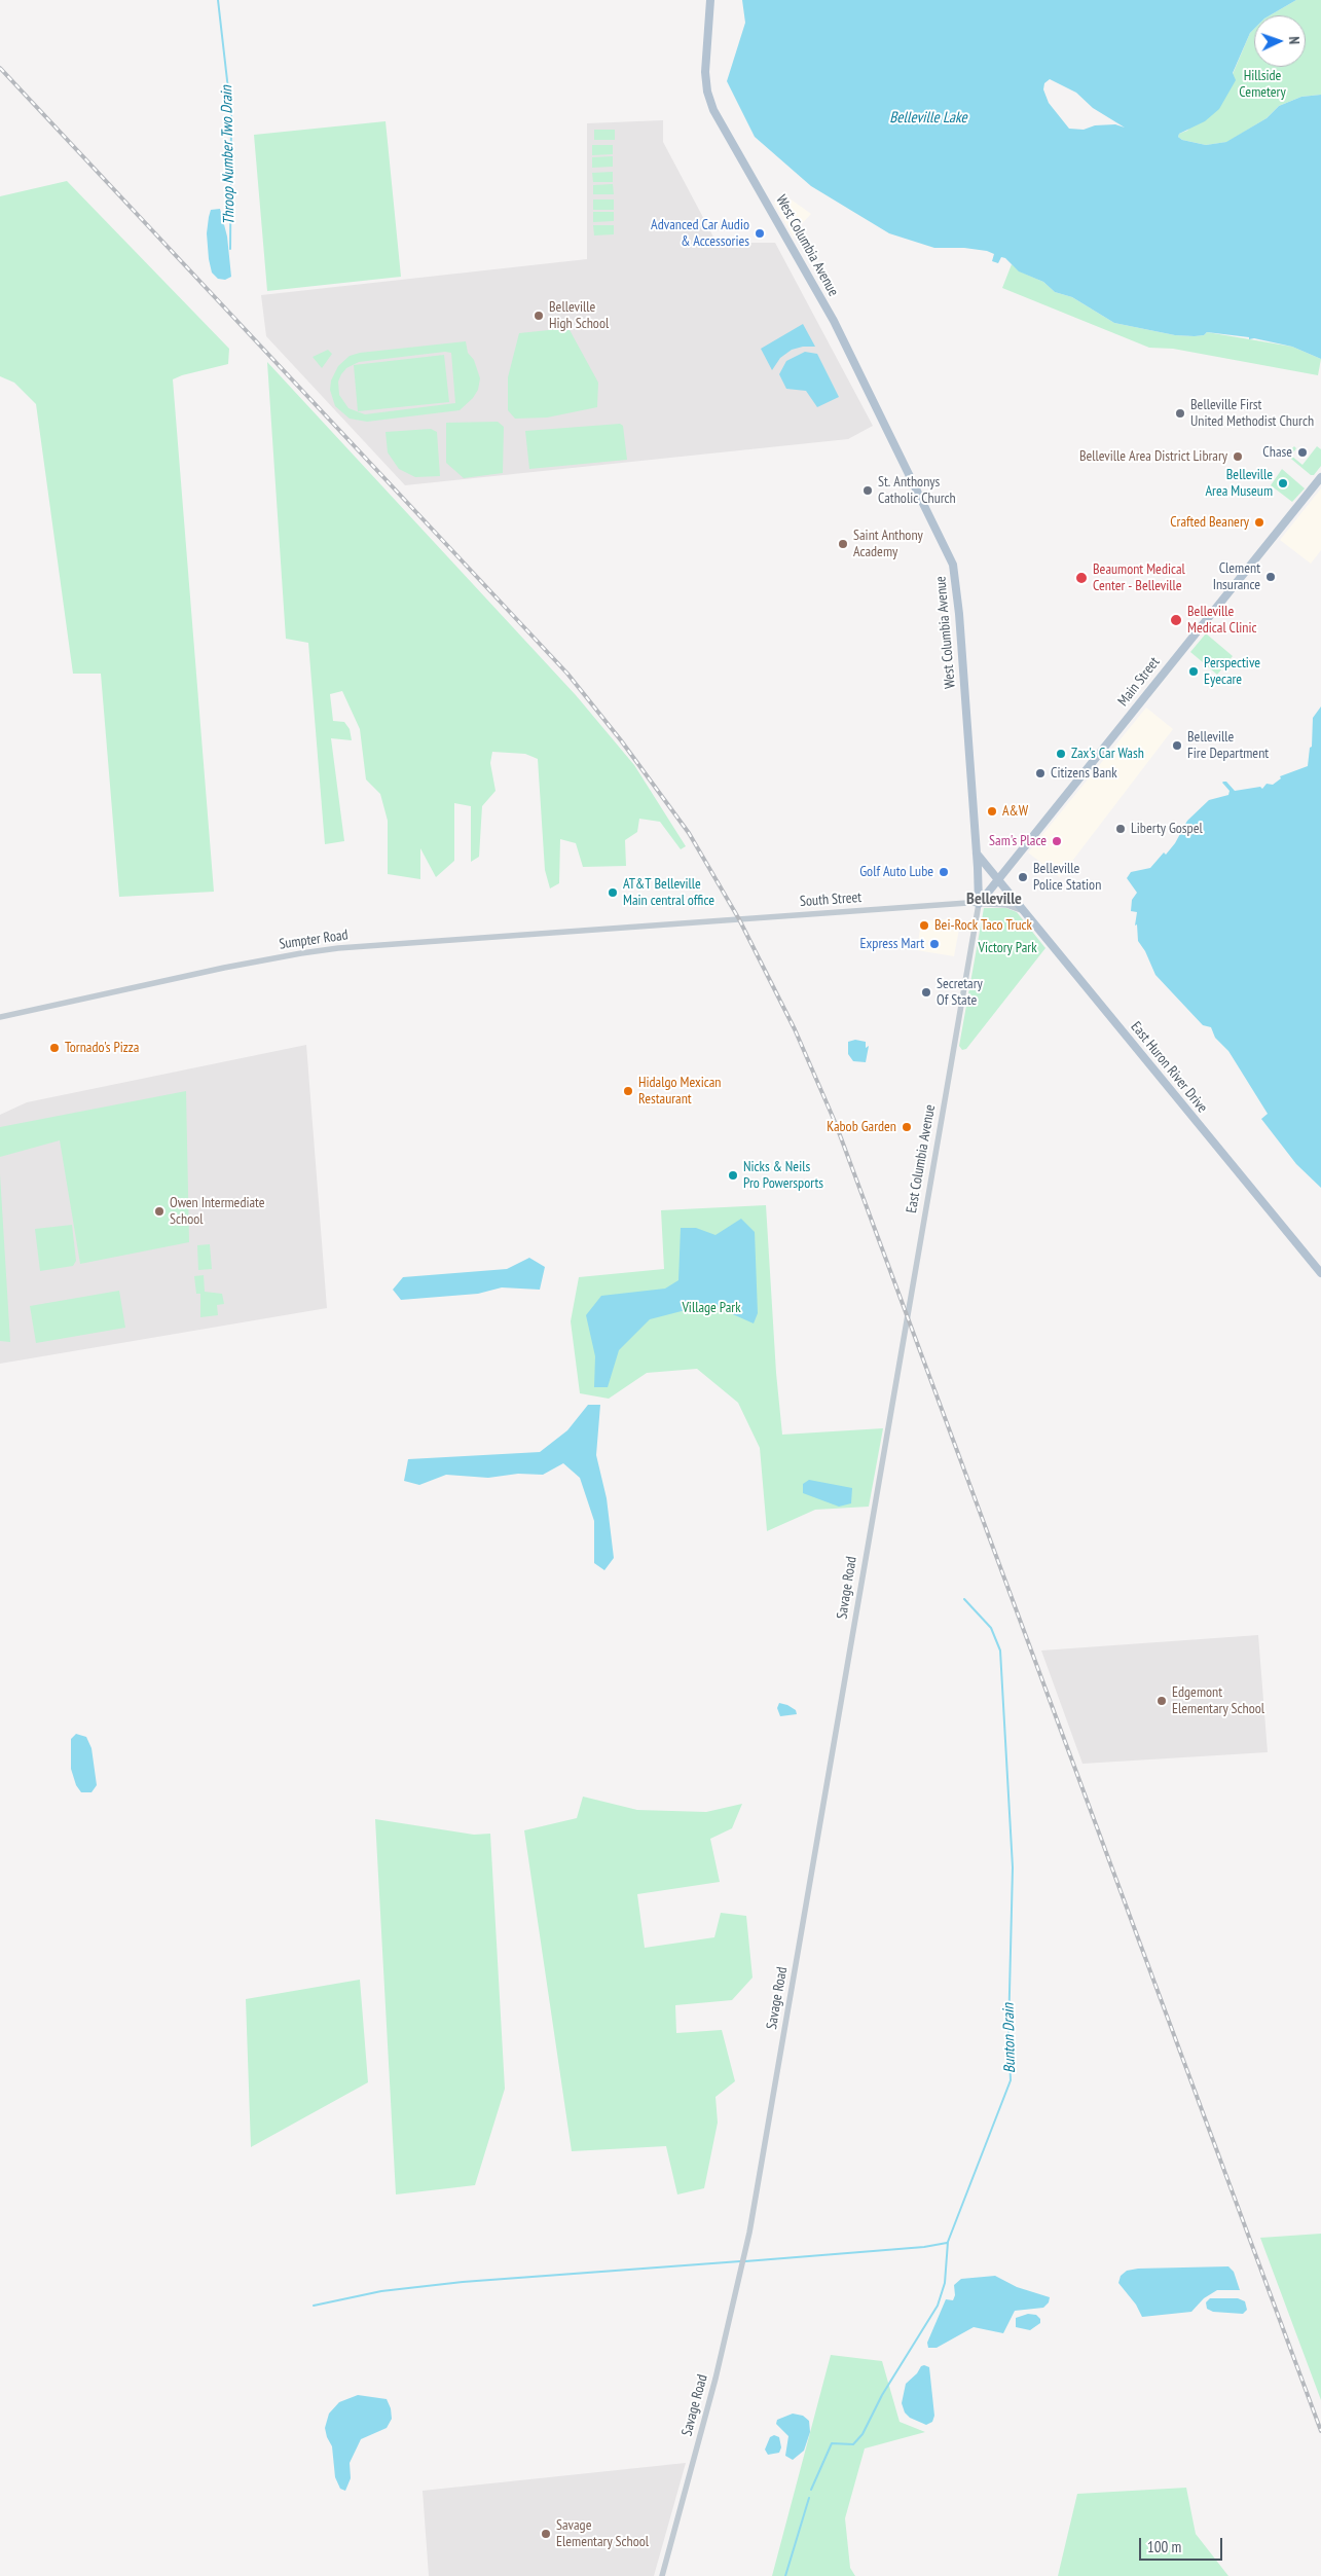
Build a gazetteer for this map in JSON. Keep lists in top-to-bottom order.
{
  "streets": {
    "main road": ["West Columbia Avenue", "Main Street", "East Huron River Drive"],
    "street": [
      "South Street",
      "Sumpter Road",
      "East Columbia Avenue",
      "Savage Road"
    ]
  },
  "crossings": [
    ["West Columbia Avenue", "Main Street"],
    ["West Columbia Avenue", "South Street"],
    ["West Columbia Avenue", "East Huron River Drive"],
    ["West Columbia Avenue", "East Columbia Avenue"],
    ["Main Street", "South Street"],
    ["Main Street", "East Huron River Drive"],
    ["Main Street", "East Columbia Avenue"],
    ["South Street", "Sumpter Road"],
    ["South Street", "East Huron River Drive"],
    ["South Street", "East Columbia Avenue"],
    ["East Columbia Avenue", "Savage Road"]
  ],
  "districts": ["Belleville"],
  "water": ["Belleville Lake", "Throop Number Two Drain", "Bunton Drain"],
  "parks": ["Hillside Cemetery", "Victory Park", "Village Park"],
  "places": [
    "Advanced Car Audio & Accessories",
    "Belleville High School",
    "Belleville First United Methodist Church",
    "Chase",
    "Belleville Area District Library",
    "Belleville Area Museum",
    "St. Anthonys Catholic Church",
    "Crafted Beanery",
    "Saint Anthony Academy",
    "Clement Insurance",
    "Beaumont Medical Center - Belleville",
    "Belleville Medical Clinic",
    "Perspective Eyecare",
    "Belleville Fire Department",
    "Zax's Car Wash",
    "Citizens Bank",
    "A&W",
    "Liberty Gospel",
    "Sam's Place",
    "Golf Auto Lube",
    "Belleville Police Station",
    "AT&T Belleville Main central office",
    "Bei-Rock Taco Truck",
    "Express Mart",
    "Secretary Of State",
    "Tornado's Pizza",
    "Hidalgo Mexican Restaurant",
    "Kabob Garden",
    "Nicks & Neils Pro Powersports",
    "Owen Intermediate School",
    "Edgemont Elementary School",
    "Savage Elementary School"
  ],
  "scale_bar": "100 m",
  "north": "right"
}
